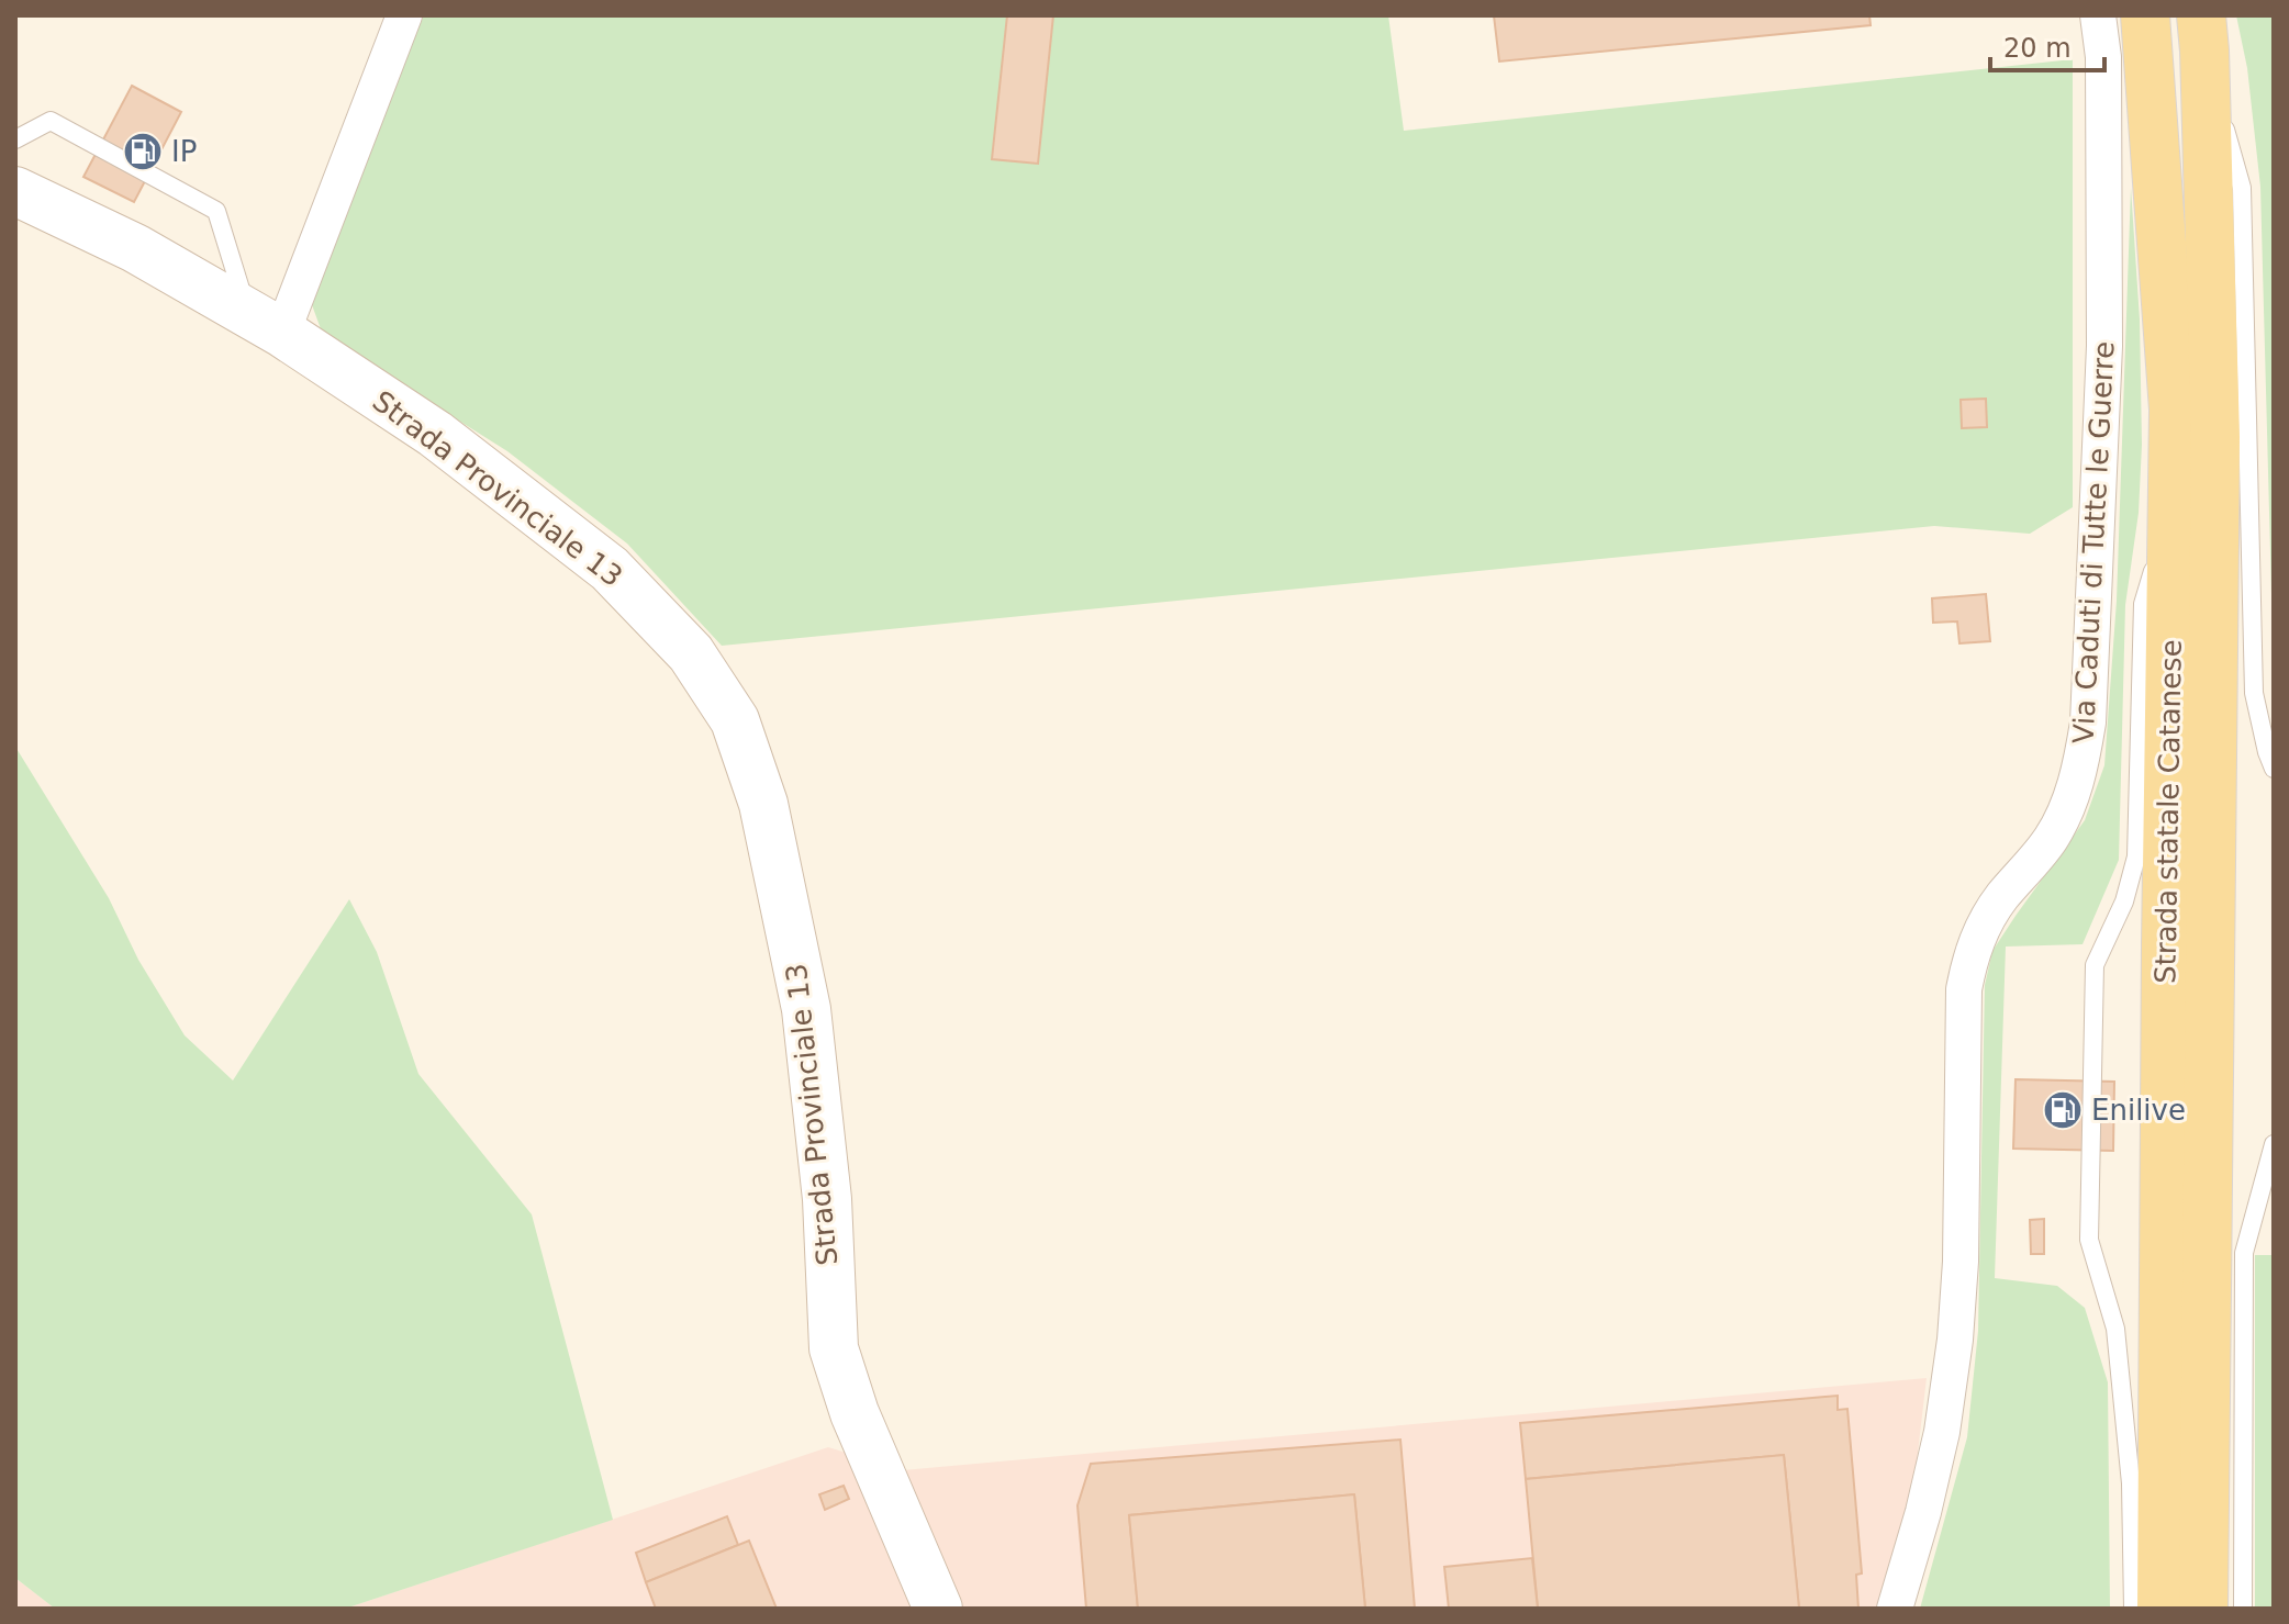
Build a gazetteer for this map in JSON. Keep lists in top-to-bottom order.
{
  "streets": {
    "main road": ["Strada Provinciale 13", "Strada statale Catanese"],
    "street": ["Via Caduti di Tutte le Guerre"]
  },
  "places": {
    "fuel station": ["IP", "Enilive"]
  },
  "scale_bar": "20 m"
}
